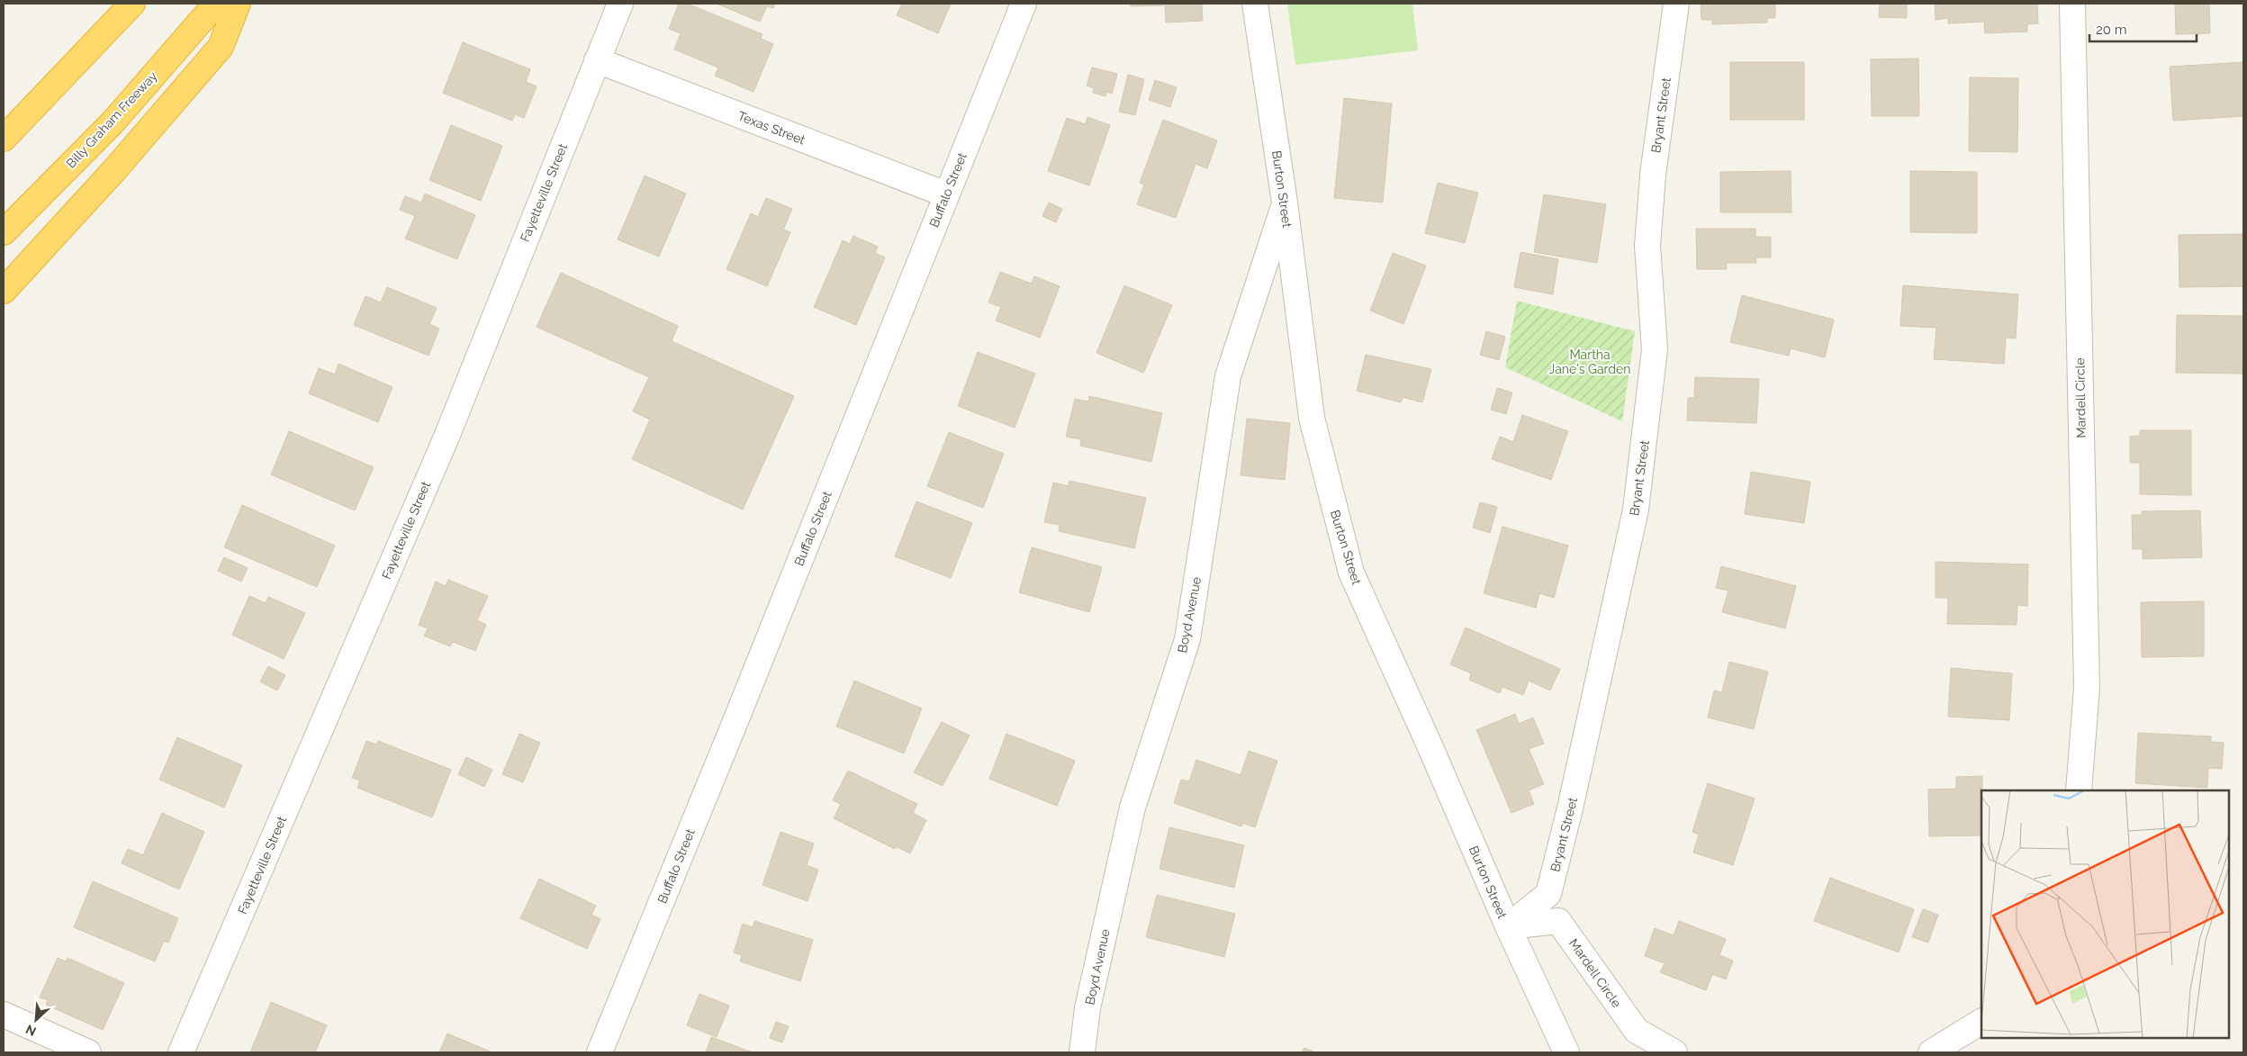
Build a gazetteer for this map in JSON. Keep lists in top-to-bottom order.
{
  "streets": {
    "highway": ["Billy Graham Freeway"],
    "street": [
      "Bryant Street",
      "Texas Street",
      "Burton Street",
      "Buffalo Street",
      "Fayetteville Street",
      "Mardell Circle",
      "Boyd Avenue"
    ]
  },
  "crossings": [
    ["Bryant Street", "Burton Street"],
    ["Bryant Street", "Mardell Circle"],
    ["Texas Street", "Buffalo Street"],
    ["Texas Street", "Fayetteville Street"],
    ["Burton Street", "Mardell Circle"],
    ["Burton Street", "Boyd Avenue"]
  ],
  "parks": ["Martha Jane's Garden"],
  "scale_bar": "20 m",
  "north": "bottom left"
}
